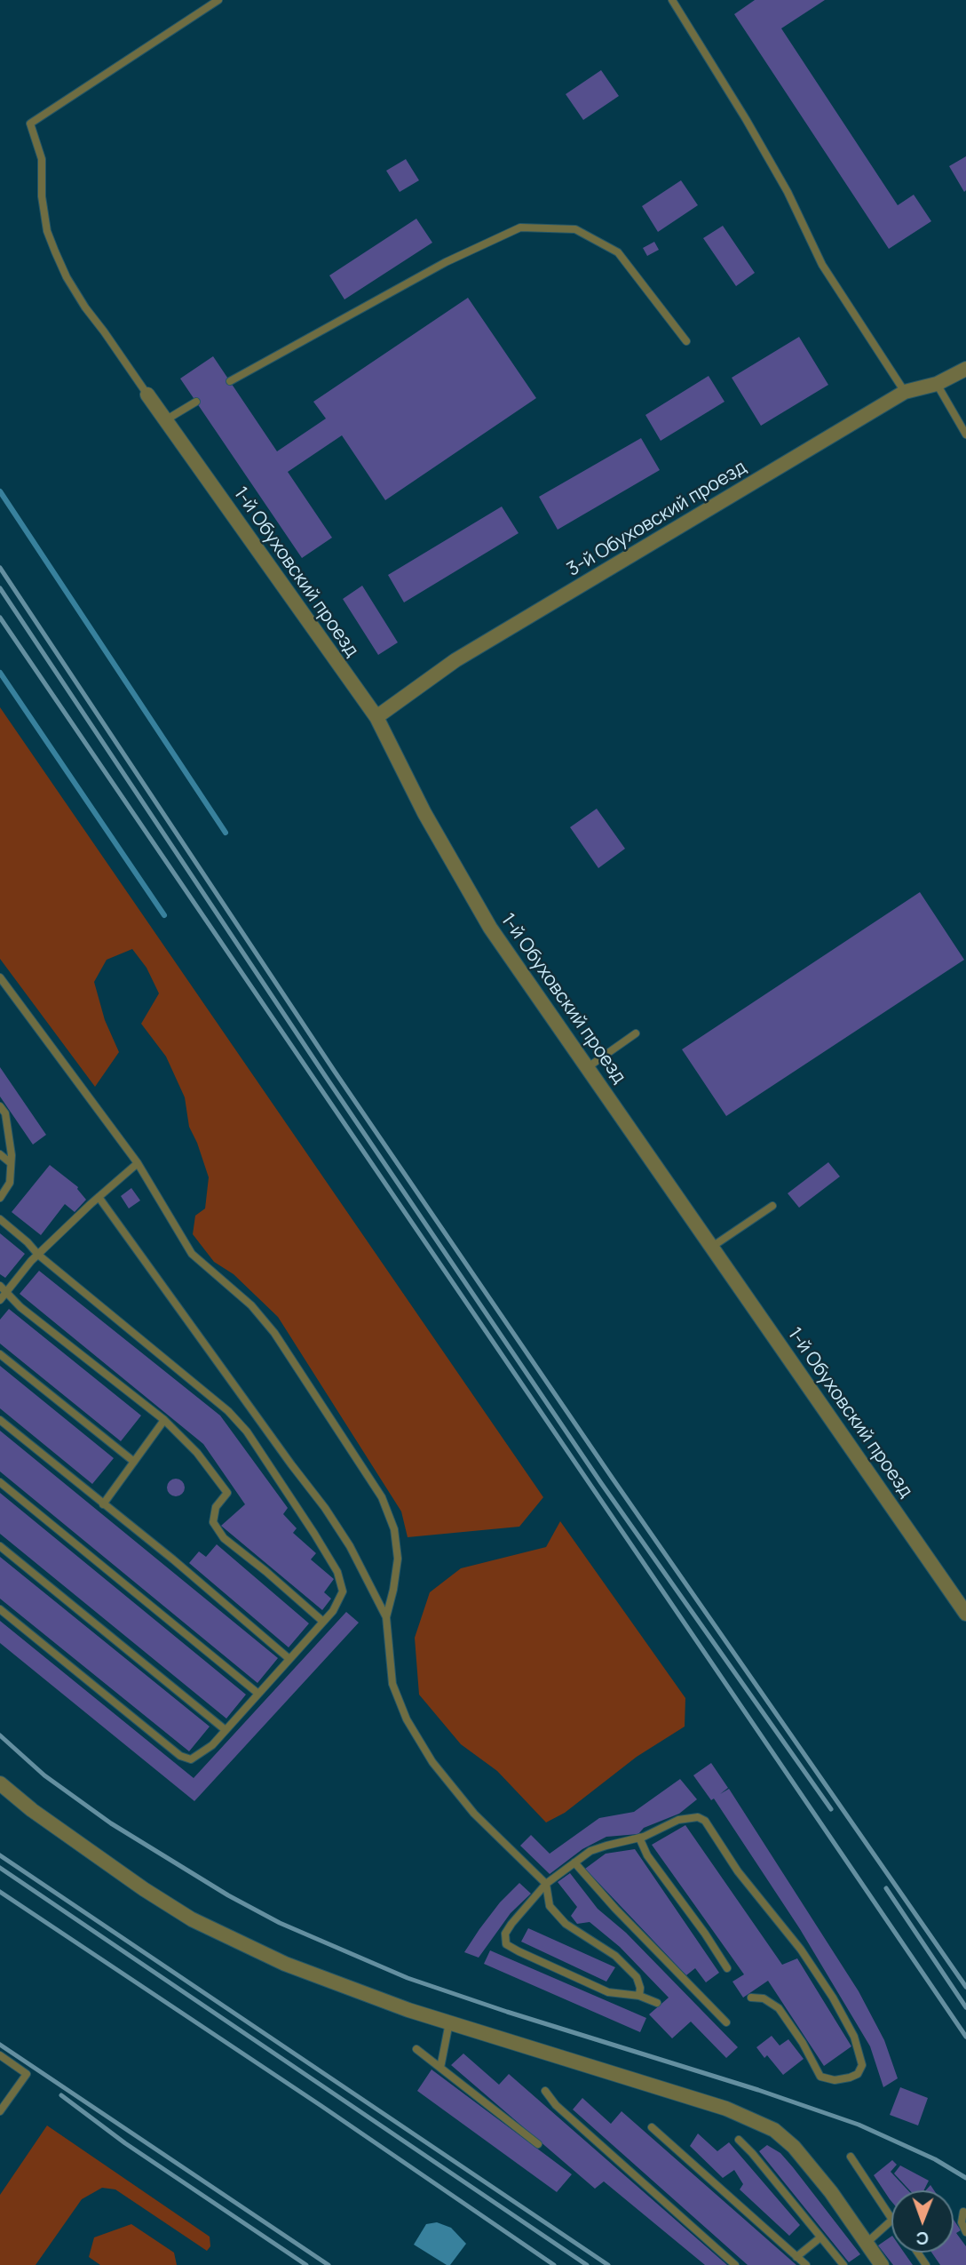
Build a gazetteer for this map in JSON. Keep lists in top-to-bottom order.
{
  "streets": {
    "street": ["3-й Обуховский проезд", "1-й Обуховский проезд"]
  },
  "crossings": [
    ["3-й Обуховский проезд", "1-й Обуховский проезд"]
  ],
  "north": "bottom"
}
